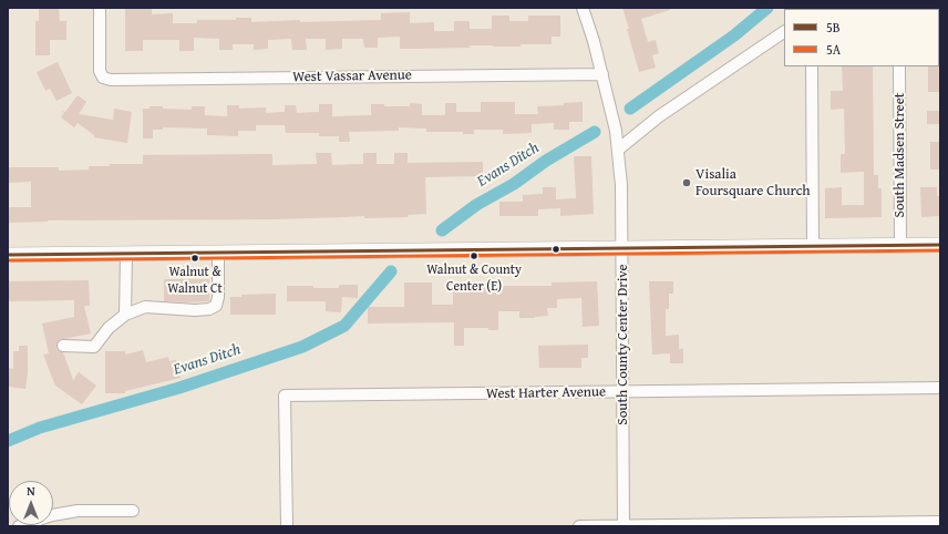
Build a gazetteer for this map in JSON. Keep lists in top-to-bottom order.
{
  "streets": {
    "street": [
      "West Vassar Avenue",
      "South Madsen Street",
      "South County Center Drive",
      "West Harter Avenue"
    ]
  },
  "crossings": [
    ["West Vassar Avenue", "South County Center Drive"],
    ["South County Center Drive", "West Harter Avenue"]
  ],
  "water": ["Evans Ditch"],
  "places": ["Visalia Foursquare Church", "Walnut & County Center (E)", "Walnut & Walnut Ct"],
  "lines": ["transit line 5B", "transit line 5A"],
  "legend": ["5B", "5A"],
  "north": "top"
}
